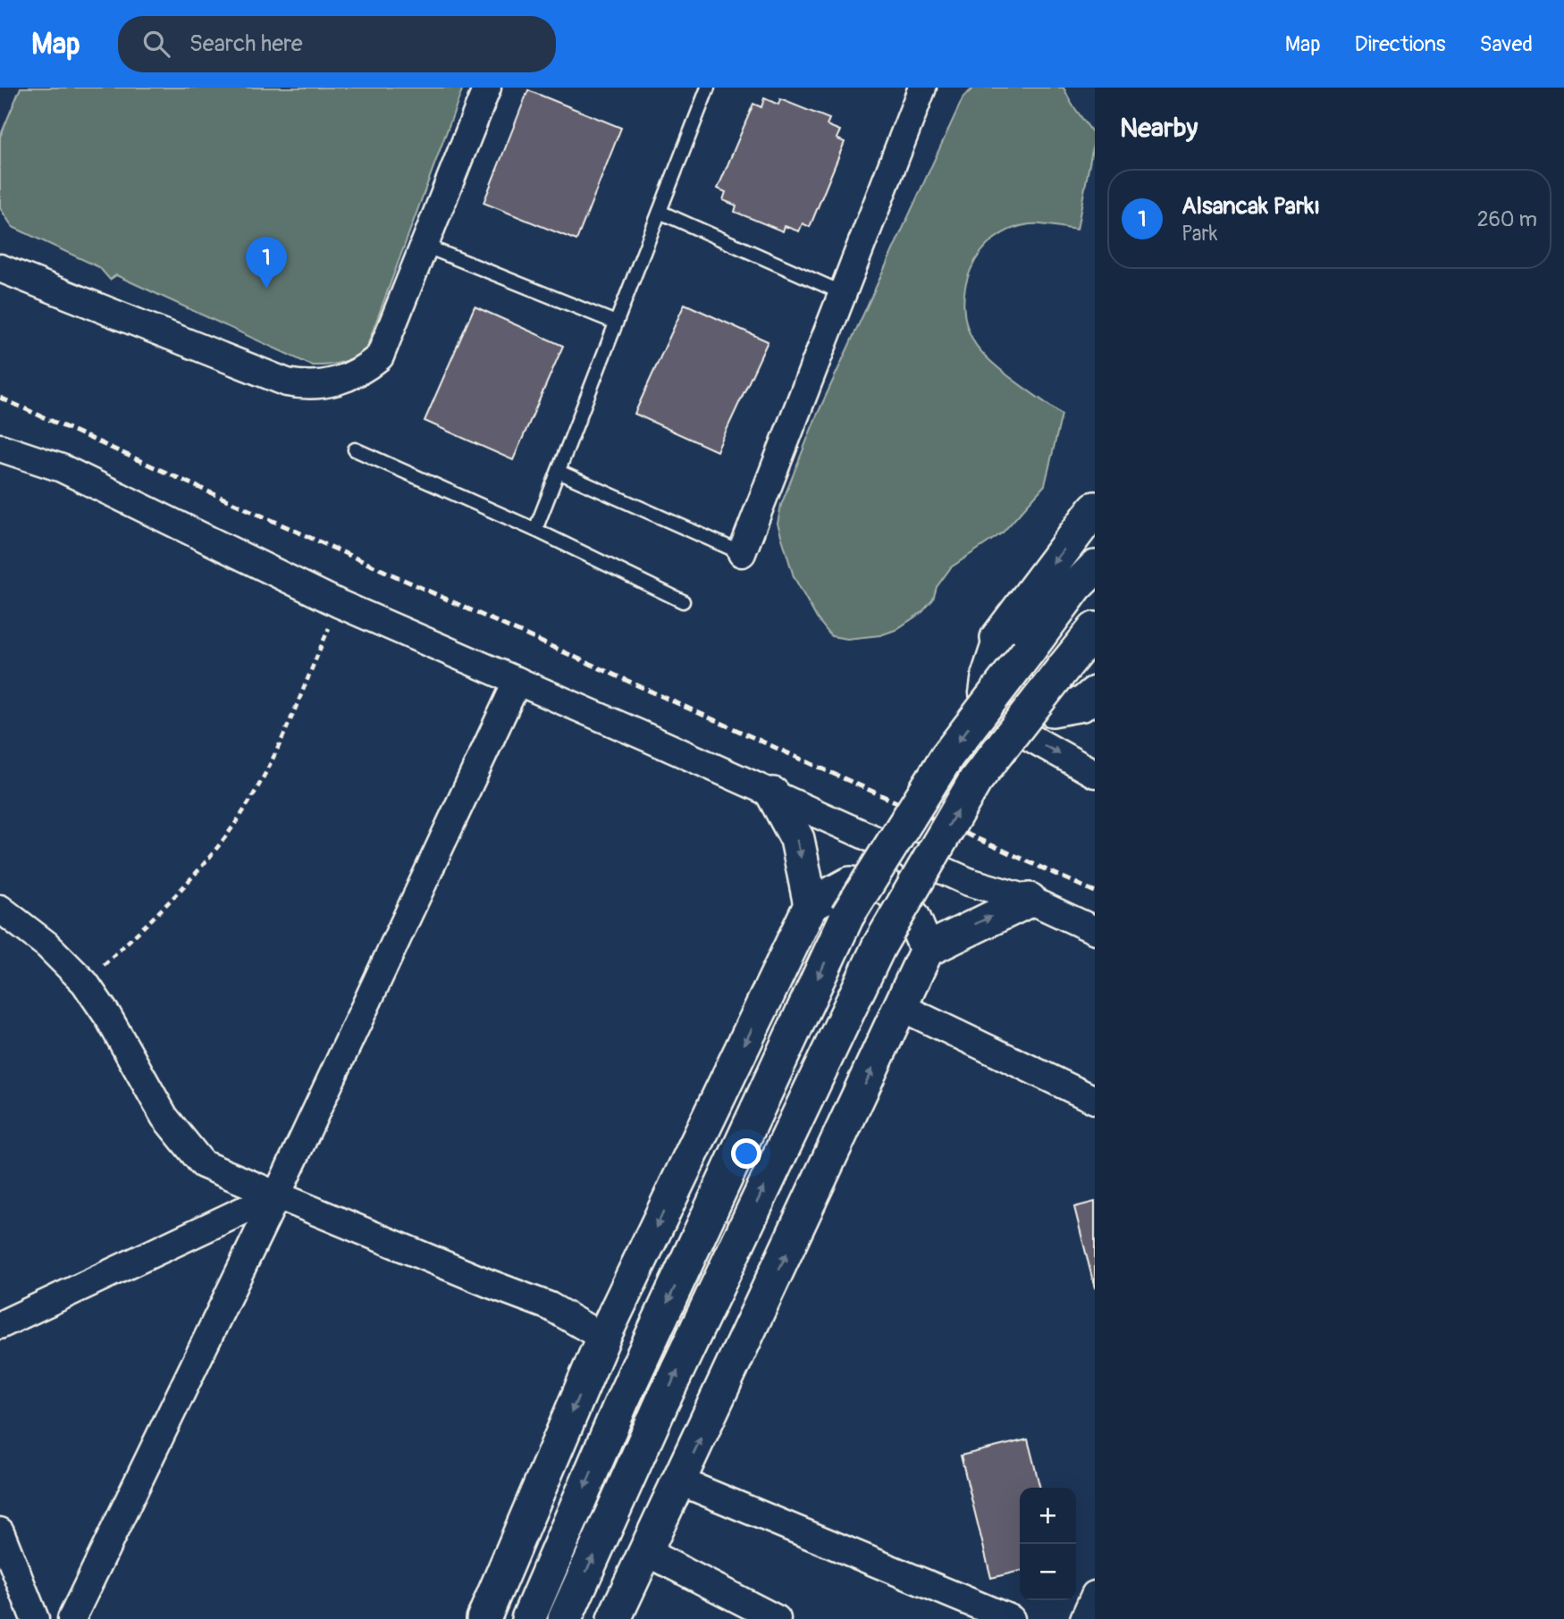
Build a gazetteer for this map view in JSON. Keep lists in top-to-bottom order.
{
  "page": {
    "header": "Map",
    "search": "Search here",
    "nav": ["Map", "Directions", "Saved"],
    "heading": "Nearby",
    "list": [
      {
        "mark": "1",
        "name": "Alsancak Parkı",
        "note": "Park",
        "value": "260 m"
      }
    ],
    "pins": "1",
    "map_buttons": ["+", "−"]
  }
}
